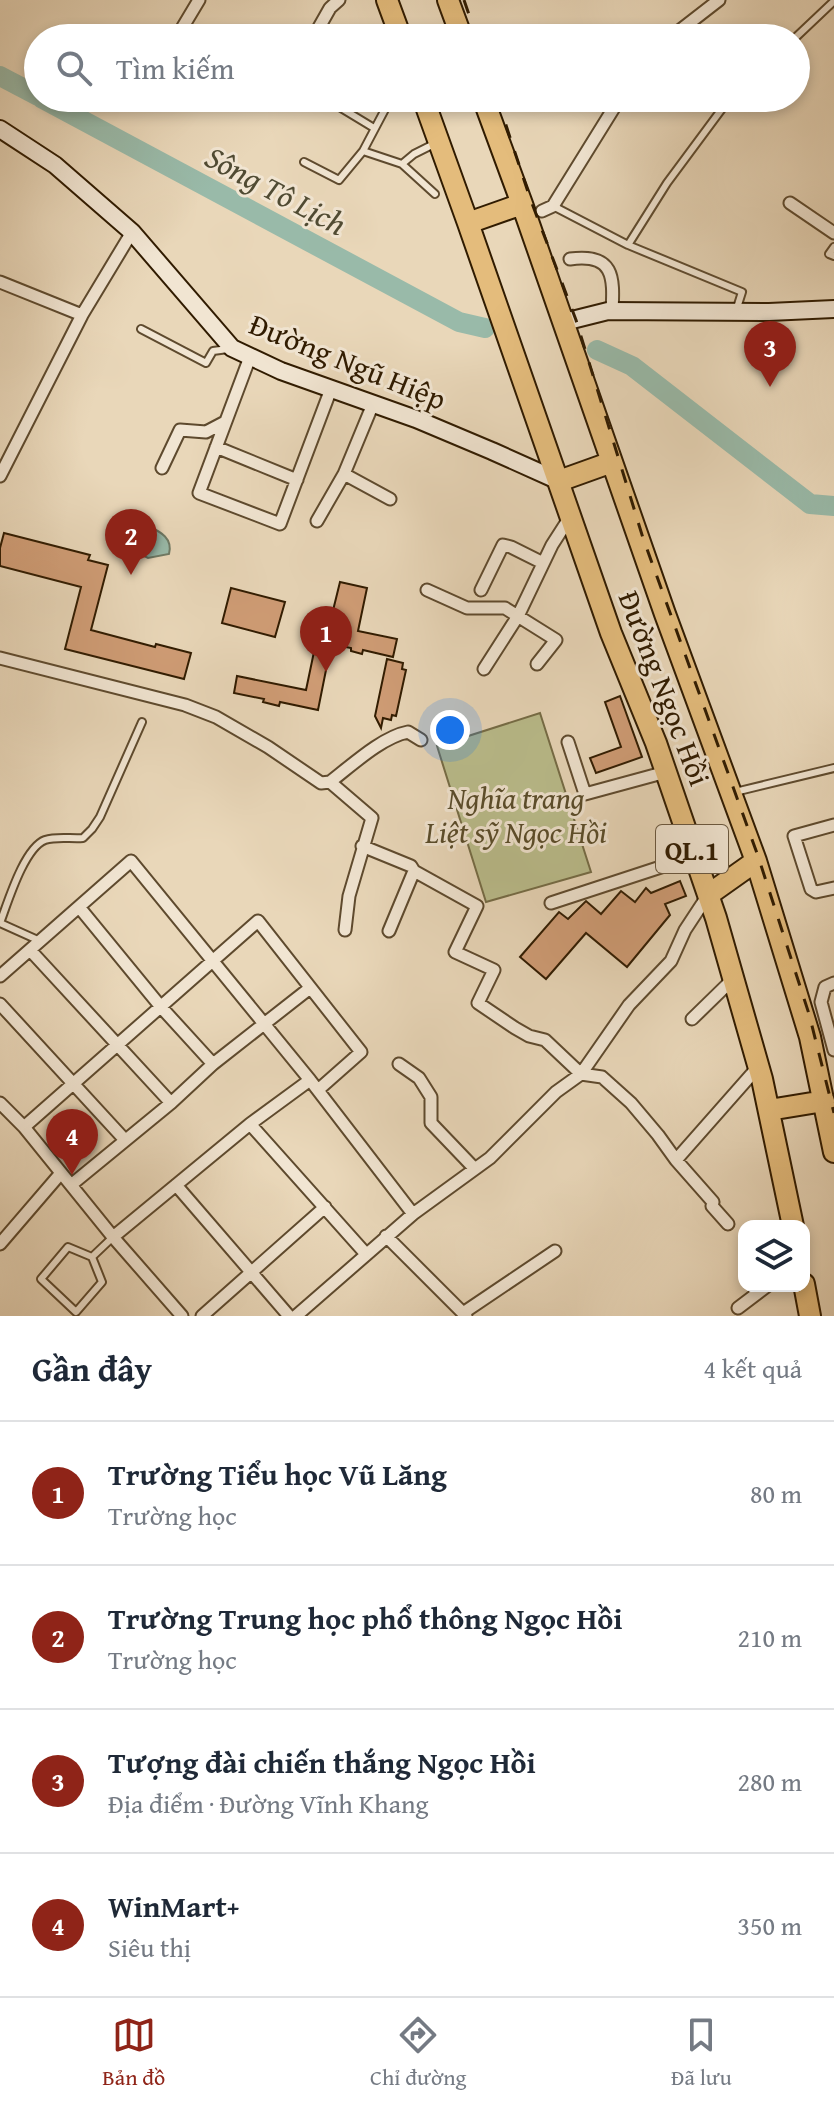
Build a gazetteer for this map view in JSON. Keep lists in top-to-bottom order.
{
  "streets": {
    "highway": ["Đường Ngọc Hồi", "QL.1"],
    "street": ["Đường Ngũ Hiệp"]
  },
  "crossings": [
    ["Đường Ngũ Hiệp", "Đường Ngọc Hồi"],
    ["Đường Ngọc Hồi", "QL.1"]
  ],
  "water": ["Sông Tô Lịch"],
  "parks": ["Nghĩa trang Liệt sỹ Ngọc Hồi"],
  "page": {
    "search": "Tìm kiếm",
    "pins": [
      "3",
      "2",
      "1",
      "4"
    ],
    "heading": ["Gần đây", "4 kết quả"],
    "list": [
      {
        "mark": "1",
        "name": "Trường Tiểu học Vũ Lăng",
        "note": "Trường học",
        "value": "80 m"
      },
      {
        "mark": "2",
        "name": "Trường Trung học phổ thông Ngọc Hồi",
        "note": "Trường học",
        "value": "210 m"
      },
      {
        "mark": "3",
        "name": "Tượng đài chiến thắng Ngọc Hồi",
        "note": "Địa điểm · Đường Vĩnh Khang",
        "value": "280 m"
      },
      {
        "mark": "4",
        "name": "WinMart+",
        "note": "Siêu thị",
        "value": "350 m"
      }
    ],
    "nav": ["Bản đồ", "Chỉ đường", "Đã lưu"]
  }
}
